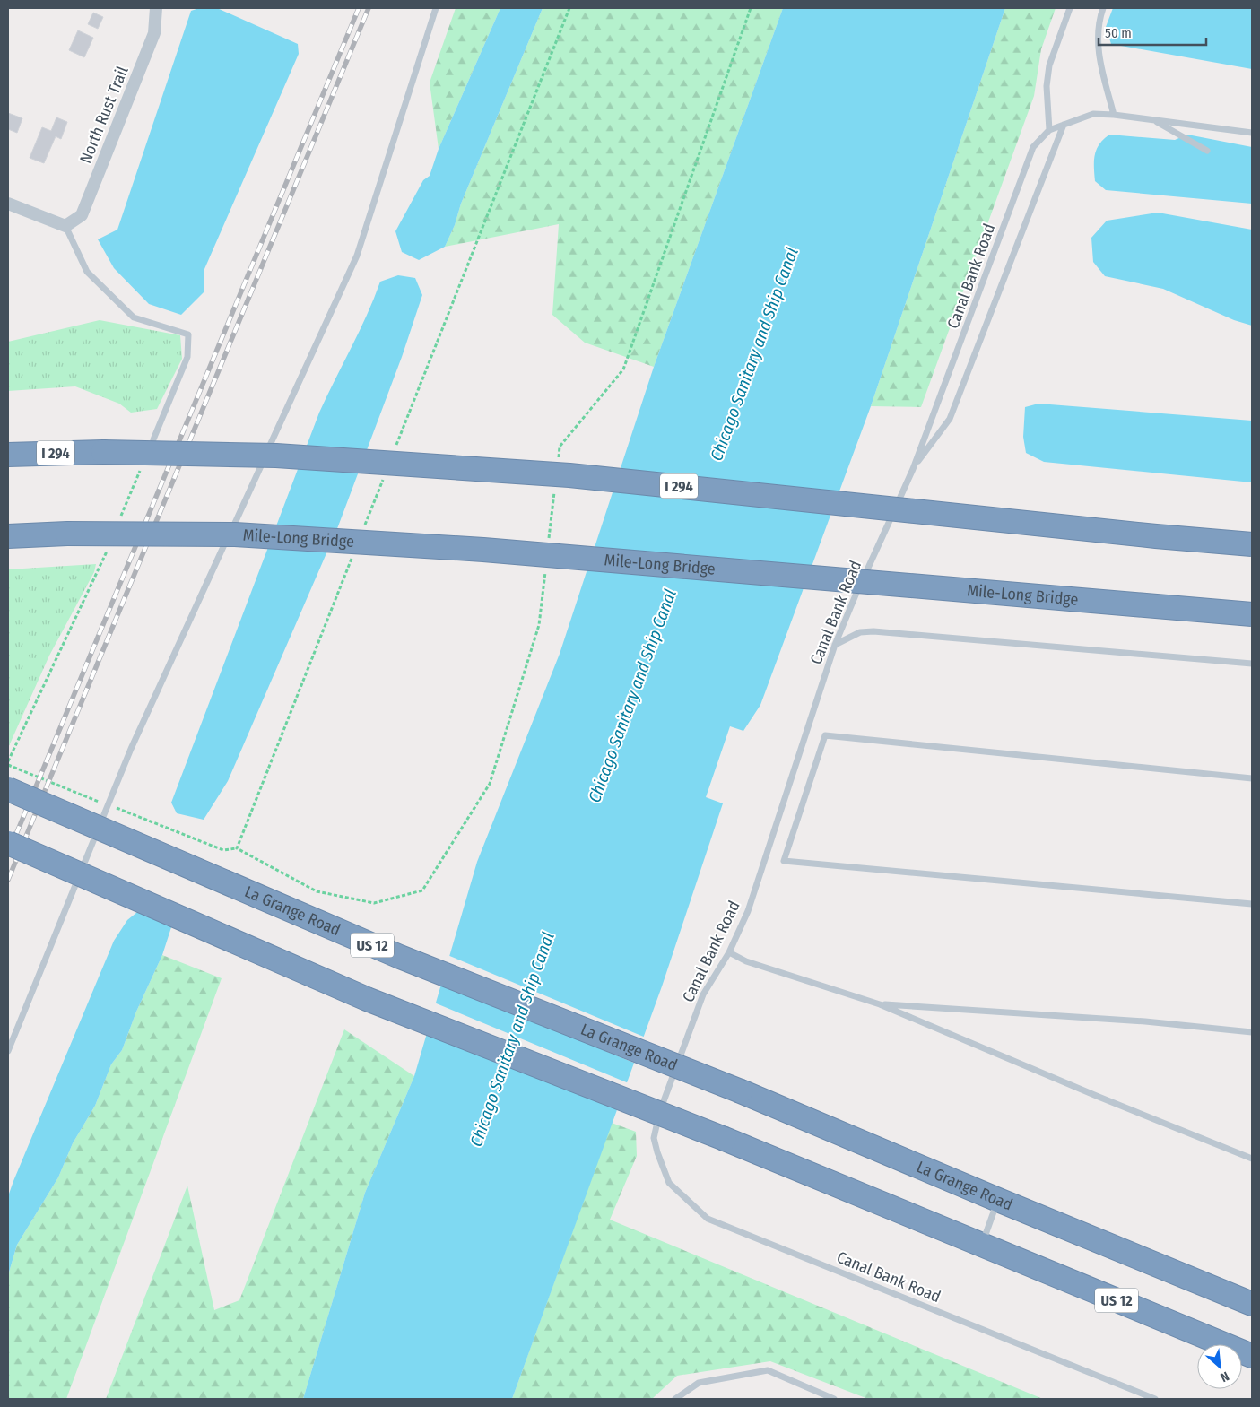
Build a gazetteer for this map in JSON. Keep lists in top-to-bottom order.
{
  "streets": {
    "highway": [
      "I 294",
      "Mile-Long Bridge",
      "La Grange Road",
      "US 12"
    ],
    "street": ["North Rust Trail"],
    "lane": ["Canal Bank Road"]
  },
  "water": ["Chicago Sanitary and Ship Canal"],
  "scale_bar": "50 m",
  "north": "bottom right"
}
